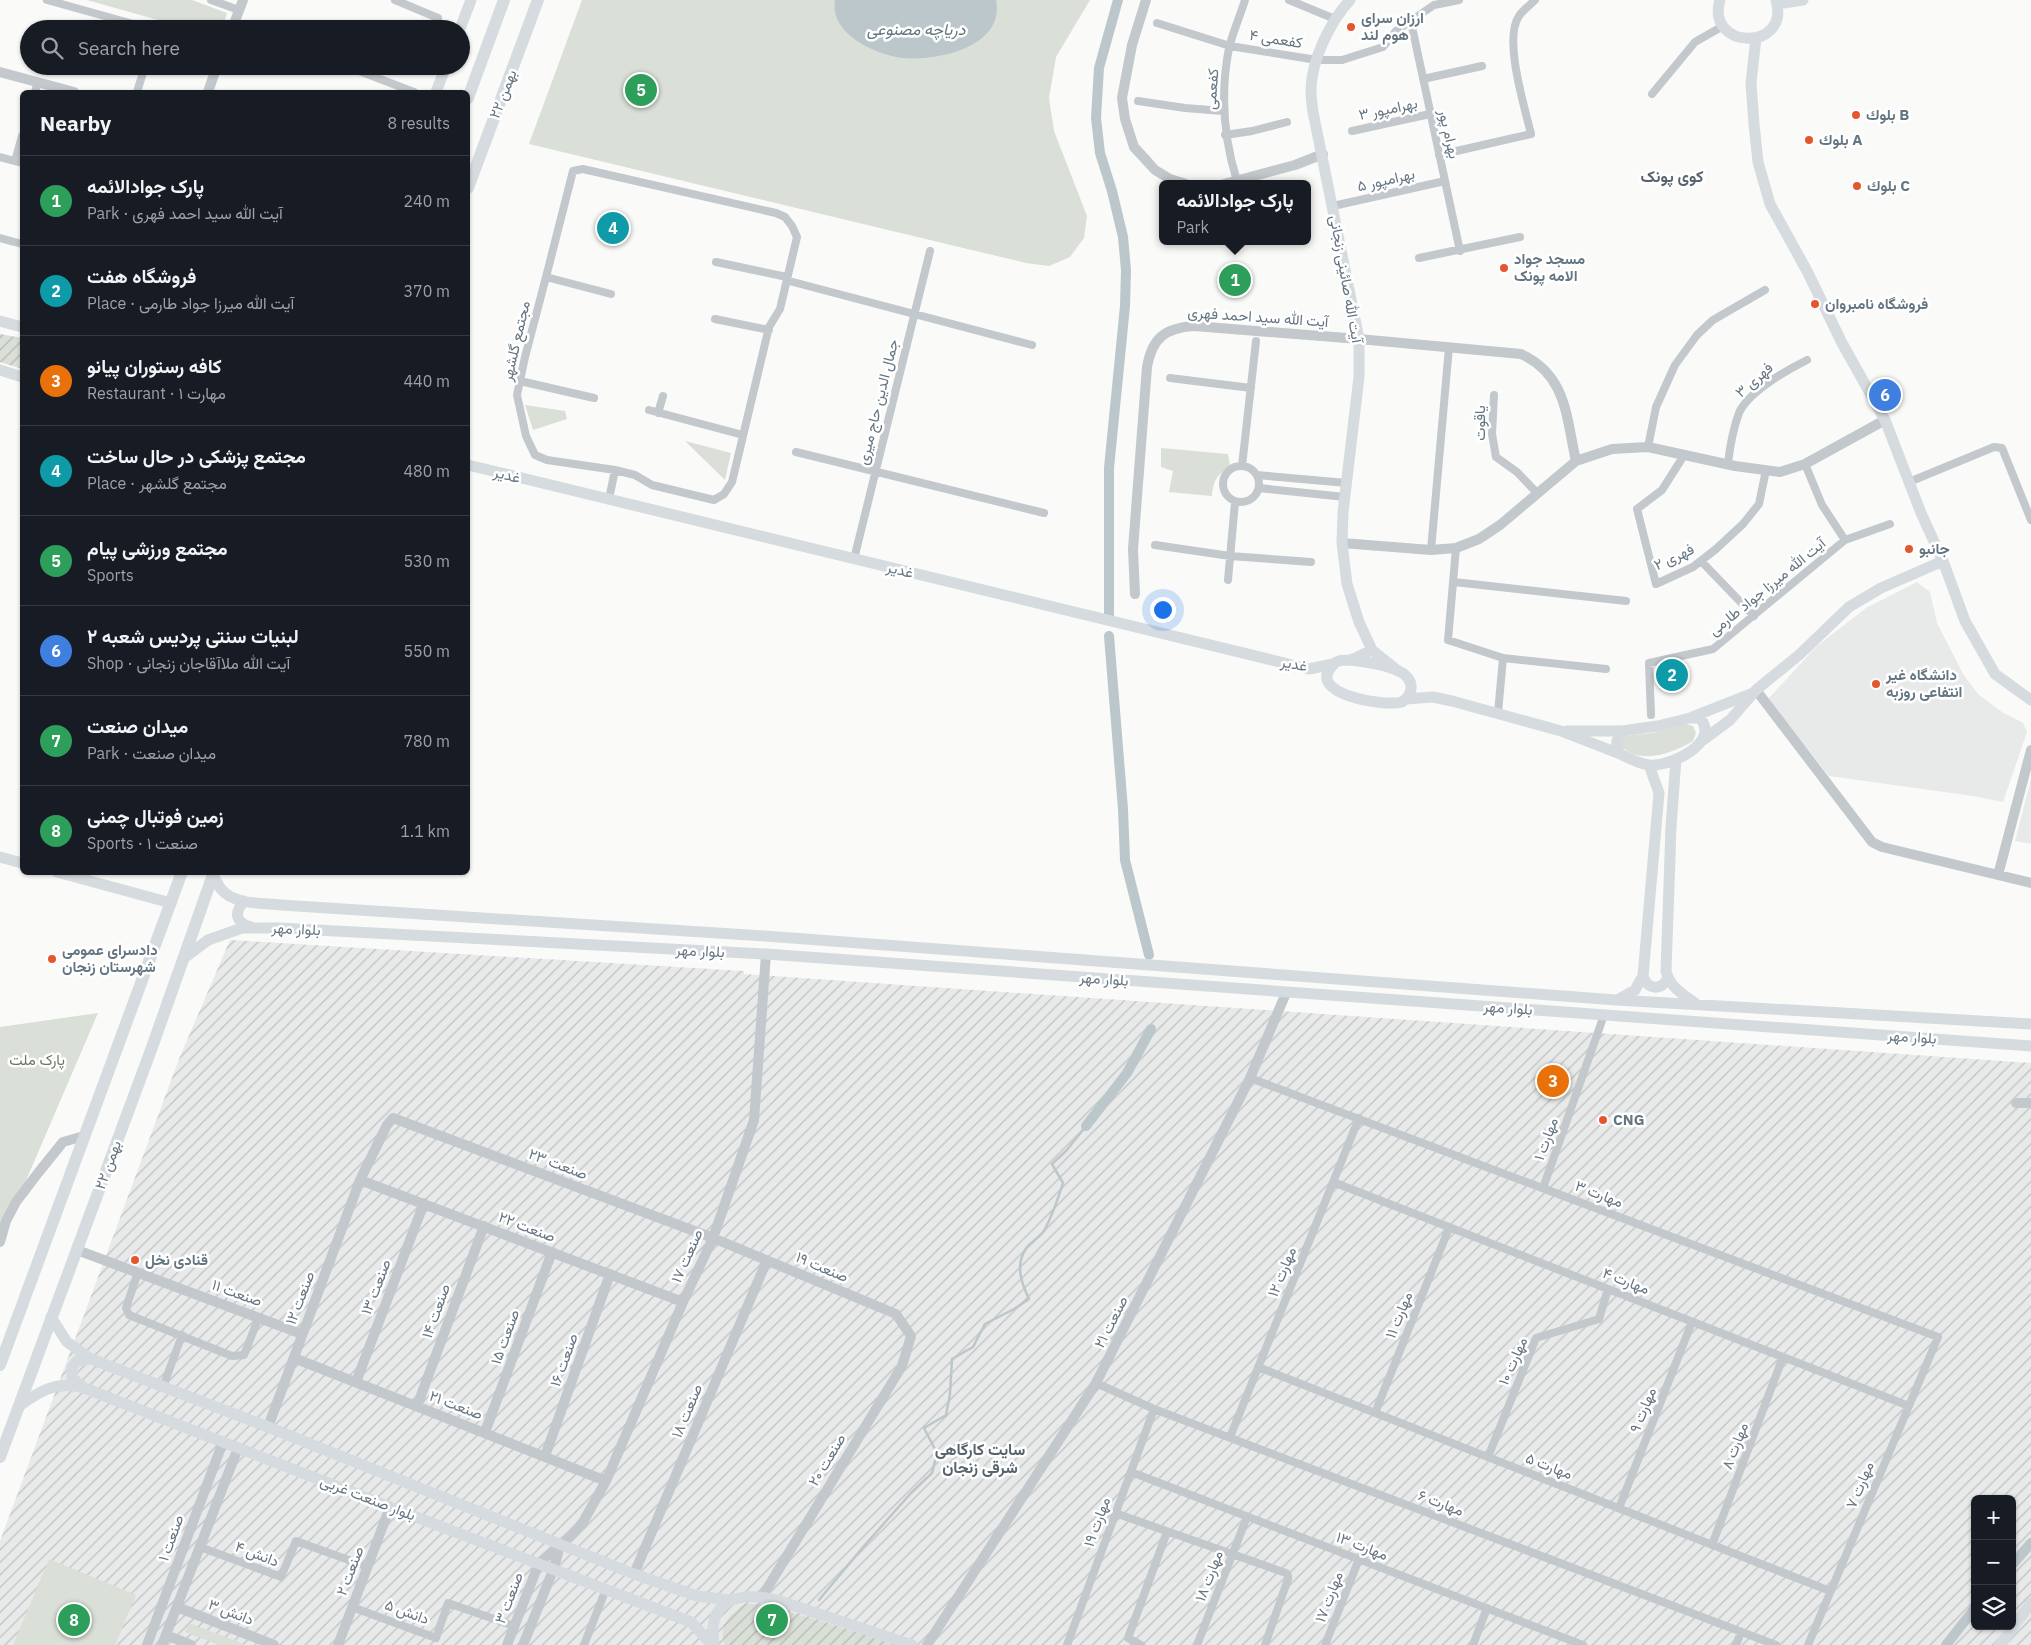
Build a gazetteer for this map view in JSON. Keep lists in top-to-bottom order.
{
  "streets": {
    "highway": ["۲۲ بهمن"],
    "main road": [
      "آیت الله صائینی زنجانی",
      "غدیر",
      "بلوار مهر",
      "بلوار صنعت غربی"
    ],
    "street": [
      "کفعمی ۴",
      "کفعمی",
      "بهرامپور ۳",
      "بهرام پور",
      "بهرامپور ۵",
      "آیت الله سید احمد فهری",
      "مجتمع گلشهر",
      "فهری ۳",
      "جمال الدین حاج میری",
      "یاقوت",
      "فهری ۲",
      "آیت الله میرزا جواد طارمی",
      "مهارت ۱",
      "صنعت ۲۳",
      "مهارت ۳",
      "صنعت ۲۲",
      "صنعت ۱۷",
      "صنعت ۱۹",
      "مهارت ۱۲",
      "مهارت ۴",
      "صنعت ۱۳",
      "صنعت ۱۱",
      "صنعت ۱۲",
      "صنعت ۱۴",
      "مهارت ۱۱",
      "صنعت ۲۱",
      "صنعت ۱۵",
      "صنعت ۱۶",
      "مهارت ۱۰",
      "مهارت ۹",
      "صنعت ۱۸",
      "مهارت ۸",
      "صنعت ۲۰",
      "مهارت ۵",
      "مهارت ۷",
      "مهارت ۶",
      "مهارت ۱۹",
      "صنعت ۱",
      "مهارت ۱۳",
      "دانش ۴",
      "صنعت ۲",
      "مهارت ۱۸",
      "مهارت ۱۷",
      "صنعت ۳",
      "دانش ۳",
      "دانش ۵"
    ]
  },
  "crossings": [
    ["کفعمی ۴", "کفعمی"],
    ["کفعمی ۴", "بهرام پور"],
    ["کفعمی ۴", "آیت الله صائینی زنجانی"],
    ["۲۲ بهمن", "بلوار مهر"],
    ["۲۲ بهمن", "صنعت ۱۱"],
    ["۲۲ بهمن", "بلوار صنعت غربی"],
    ["بهرامپور ۳", "بهرام پور"],
    ["بهرام پور", "بهرامپور ۵"],
    ["بهرامپور ۵", "آیت الله صائینی زنجانی"],
    ["آیت الله صائینی زنجانی", "آیت الله سید احمد فهری"],
    ["جمال الدین حاج میری", "غدیر"],
    ["بلوار مهر", "مهارت ۱"],
    ["بلوار مهر", "صنعت ۱۷"],
    ["بلوار مهر", "صنعت ۲۱"],
    ["مهارت ۱", "مهارت ۳"],
    ["صنعت ۲۳", "صنعت ۱۷"],
    ["صنعت ۲۳", "صنعت ۱۹"],
    ["صنعت ۲۳", "صنعت ۱۲"],
    ["مهارت ۳", "مهارت ۱۲"],
    ["مهارت ۳", "صنعت ۲۱"],
    ["مهارت ۳", "مهارت ۷"],
    ["صنعت ۲۲", "صنعت ۱۷"],
    ["صنعت ۲۲", "صنعت ۱۳"],
    ["صنعت ۲۲", "صنعت ۱۲"],
    ["صنعت ۲۲", "صنعت ۱۴"],
    ["صنعت ۲۲", "صنعت ۱۵"],
    ["صنعت ۲۲", "صنعت ۱۶"],
    ["صنعت ۱۷", "صنعت ۱۹"],
    ["صنعت ۱۷", "صنعت ۲۱"],
    ["صنعت ۱۷", "بلوار صنعت غربی"],
    ["صنعت ۱۷", "صنعت ۳"],
    ["صنعت ۱۹", "صنعت ۱۸"],
    ["صنعت ۱۹", "صنعت ۲۰"],
    ["مهارت ۱۲", "مهارت ۴"],
    ["مهارت ۱۲", "مهارت ۵"],
    ["مهارت ۱۲", "مهارت ۶"],
    ["مهارت ۴", "مهارت ۱۱"],
    ["مهارت ۴", "مهارت ۱۰"],
    ["مهارت ۴", "مهارت ۹"],
    ["مهارت ۴", "مهارت ۸"],
    ["مهارت ۴", "مهارت ۷"],
    ["صنعت ۱۳", "صنعت ۲۱"],
    ["صنعت ۱۱", "صنعت ۱۲"],
    ["صنعت ۱۲", "صنعت ۲۱"],
    ["صنعت ۱۲", "بلوار صنعت غربی"],
    ["صنعت ۱۴", "صنعت ۲۱"],
    ["مهارت ۱۱", "مهارت ۵"],
    ["صنعت ۲۱", "صنعت ۱۵"],
    ["صنعت ۲۱", "صنعت ۱۶"],
    ["صنعت ۲۱", "مهارت ۶"],
    ["مهارت ۱۰", "مهارت ۵"],
    ["مهارت ۹", "مهارت ۵"],
    ["صنعت ۱۸", "بلوار صنعت غربی"],
    ["مهارت ۸", "مهارت ۵"],
    ["صنعت ۲۰", "بلوار صنعت غربی"],
    ["مهارت ۵", "مهارت ۷"],
    ["بلوار صنعت غربی", "صنعت ۱"],
    ["بلوار صنعت غربی", "صنعت ۲"],
    ["بلوار صنعت غربی", "صنعت ۳"],
    ["مهارت ۶", "مهارت ۱۹"],
    ["مهارت ۱۹", "مهارت ۱۳"],
    ["صنعت ۱", "دانش ۴"],
    ["صنعت ۱", "دانش ۳"],
    ["مهارت ۱۳", "مهارت ۱۸"],
    ["مهارت ۱۳", "مهارت ۱۷"],
    ["دانش ۴", "صنعت ۲"],
    ["صنعت ۲", "دانش ۵"],
    ["صنعت ۳", "دانش ۵"]
  ],
  "districts": ["کوی پونک", "سایت کارگاهی شرقی زنجان"],
  "water": ["دریاچه مصنوعی"],
  "parks": ["پارک ملت"],
  "places": [
    "ارزان سرای هوم لند",
    "بلوك B",
    "بلوك A",
    "بلوك C",
    "مسجد جواد الامه پونک",
    "فروشگاه نامبروان",
    "جانبو",
    "دانشگاه غیر انتفاعی روزبه",
    "دادسرای عمومی شهرستان زنجان",
    "CNG",
    "قنادی نخل"
  ],
  "page": {
    "search": "Search here",
    "pins": [
      "5",
      "4",
      "1",
      "6",
      "2",
      "3",
      "7",
      "8"
    ],
    "heading": ["Nearby", "8 results"],
    "list": [
      {
        "mark": "1",
        "name": "پارک جوادالائمه",
        "note": "Park · آیت الله سید احمد فهری",
        "value": "240 m"
      },
      {
        "mark": "2",
        "name": "فروشگاه هفت",
        "note": "Place · آیت الله میرزا جواد طارمی",
        "value": "370 m"
      },
      {
        "mark": "3",
        "name": "كافه رستوران پيانو",
        "note": "Restaurant · مهارت ۱",
        "value": "440 m"
      },
      {
        "mark": "4",
        "name": "مجتمع پزشکی در حال ساخت",
        "note": "Place · مجتمع گلشهر",
        "value": "480 m"
      },
      {
        "mark": "5",
        "name": "مجتمع ورزشی پیام",
        "note": "Sports",
        "value": "530 m"
      },
      {
        "mark": "6",
        "name": "لبنیات سنتی پردیس شعبه ۲",
        "note": "Shop · آیت الله ملاآقاجان زنجانی",
        "value": "550 m"
      },
      {
        "mark": "7",
        "name": "میدان صنعت",
        "note": "Park · میدان صنعت",
        "value": "780 m"
      },
      {
        "mark": "8",
        "name": "زمین فوتبال چمنی",
        "note": "Sports · صنعت ۱",
        "value": "1.1 km"
      }
    ],
    "popup": ["پارک جوادالائمه", "Park"],
    "map_buttons": ["+", "−"]
  }
}
